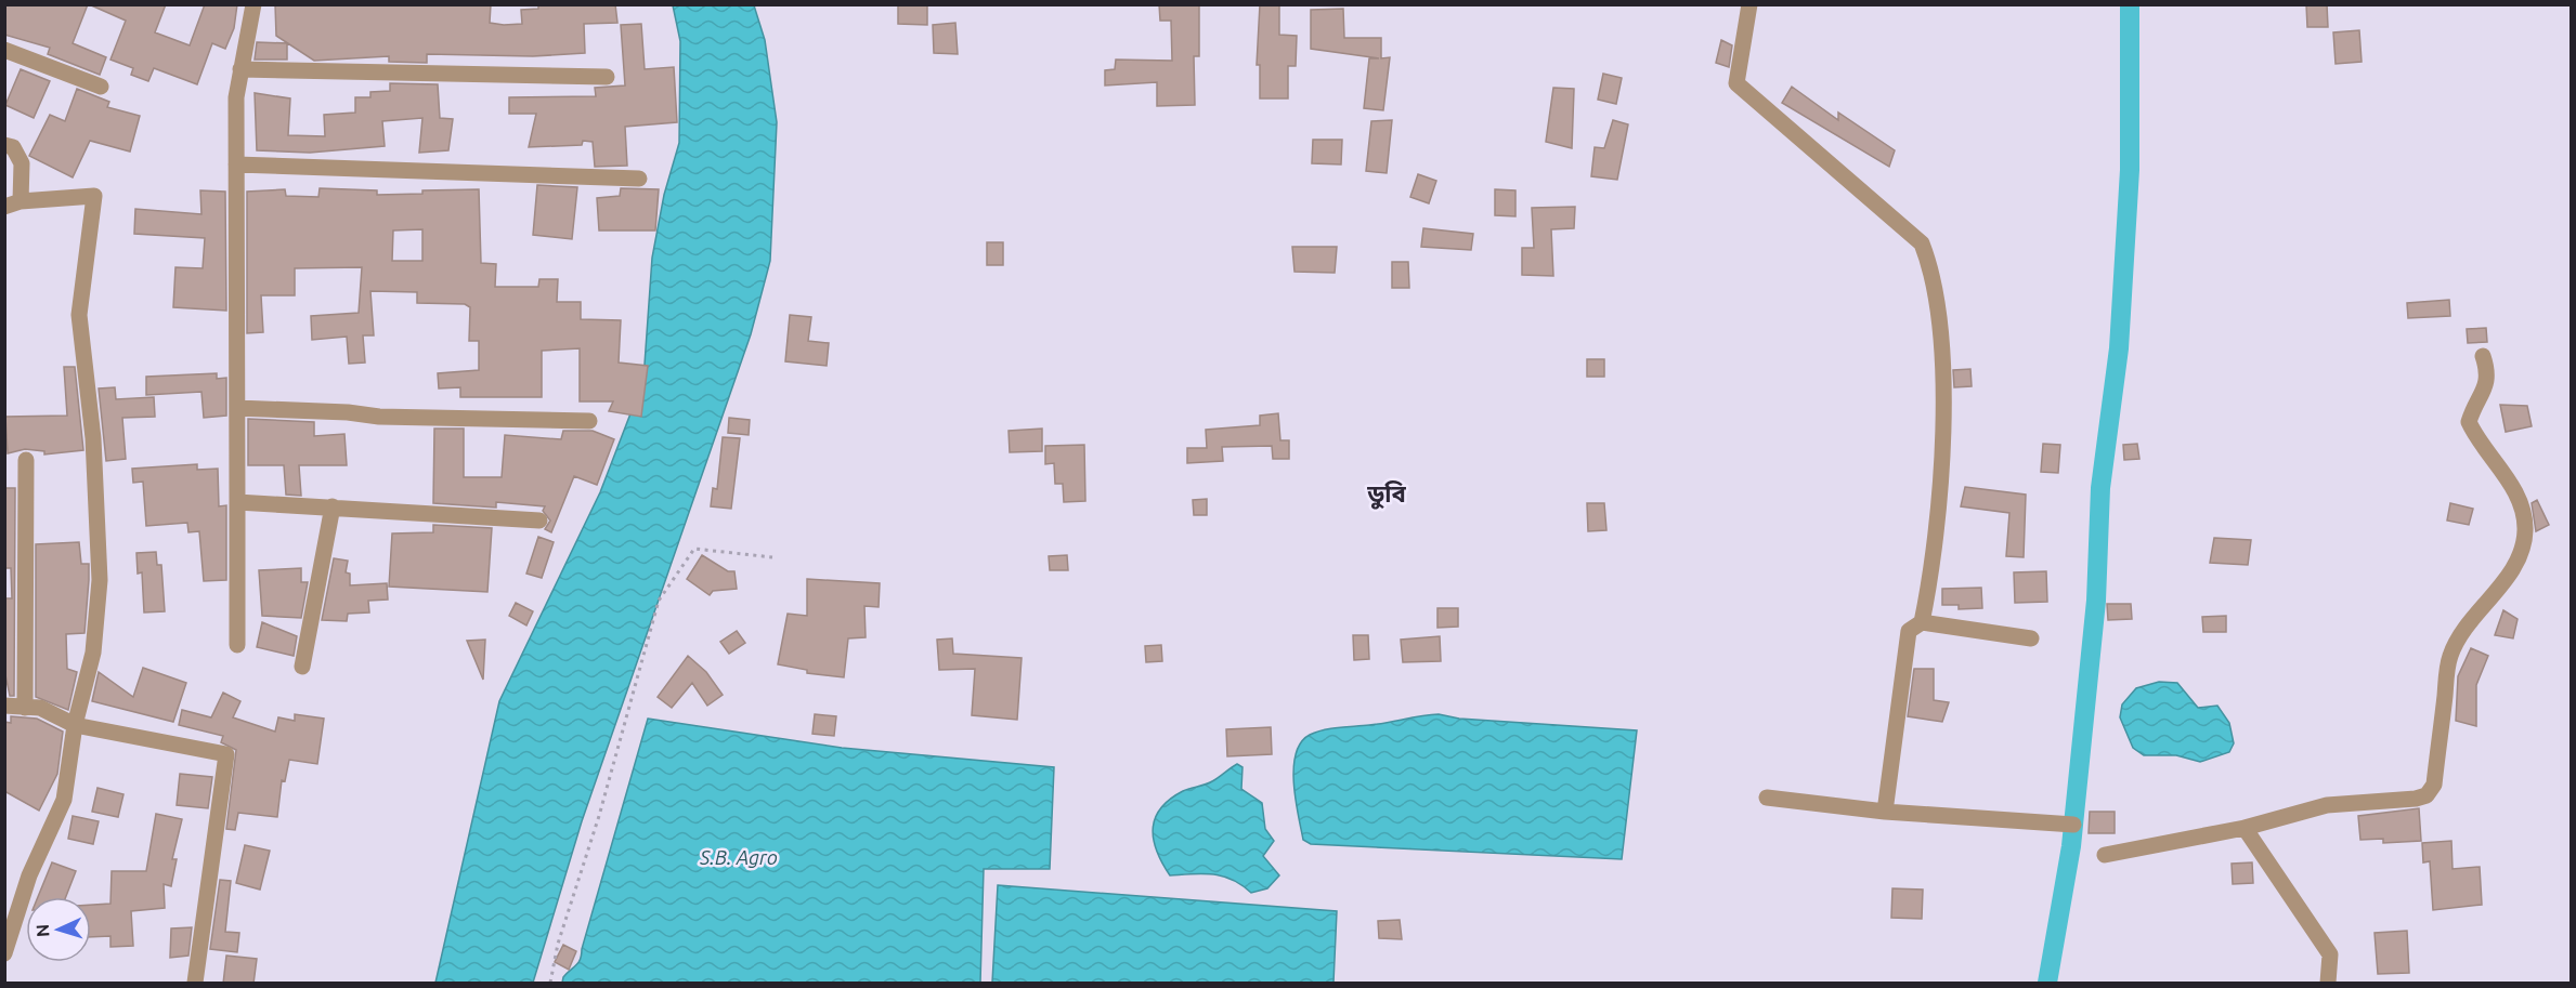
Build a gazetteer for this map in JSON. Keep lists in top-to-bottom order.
{
  "districts": ["ডুবি"],
  "water": ["S.B. Agro"],
  "north": "left"
}
